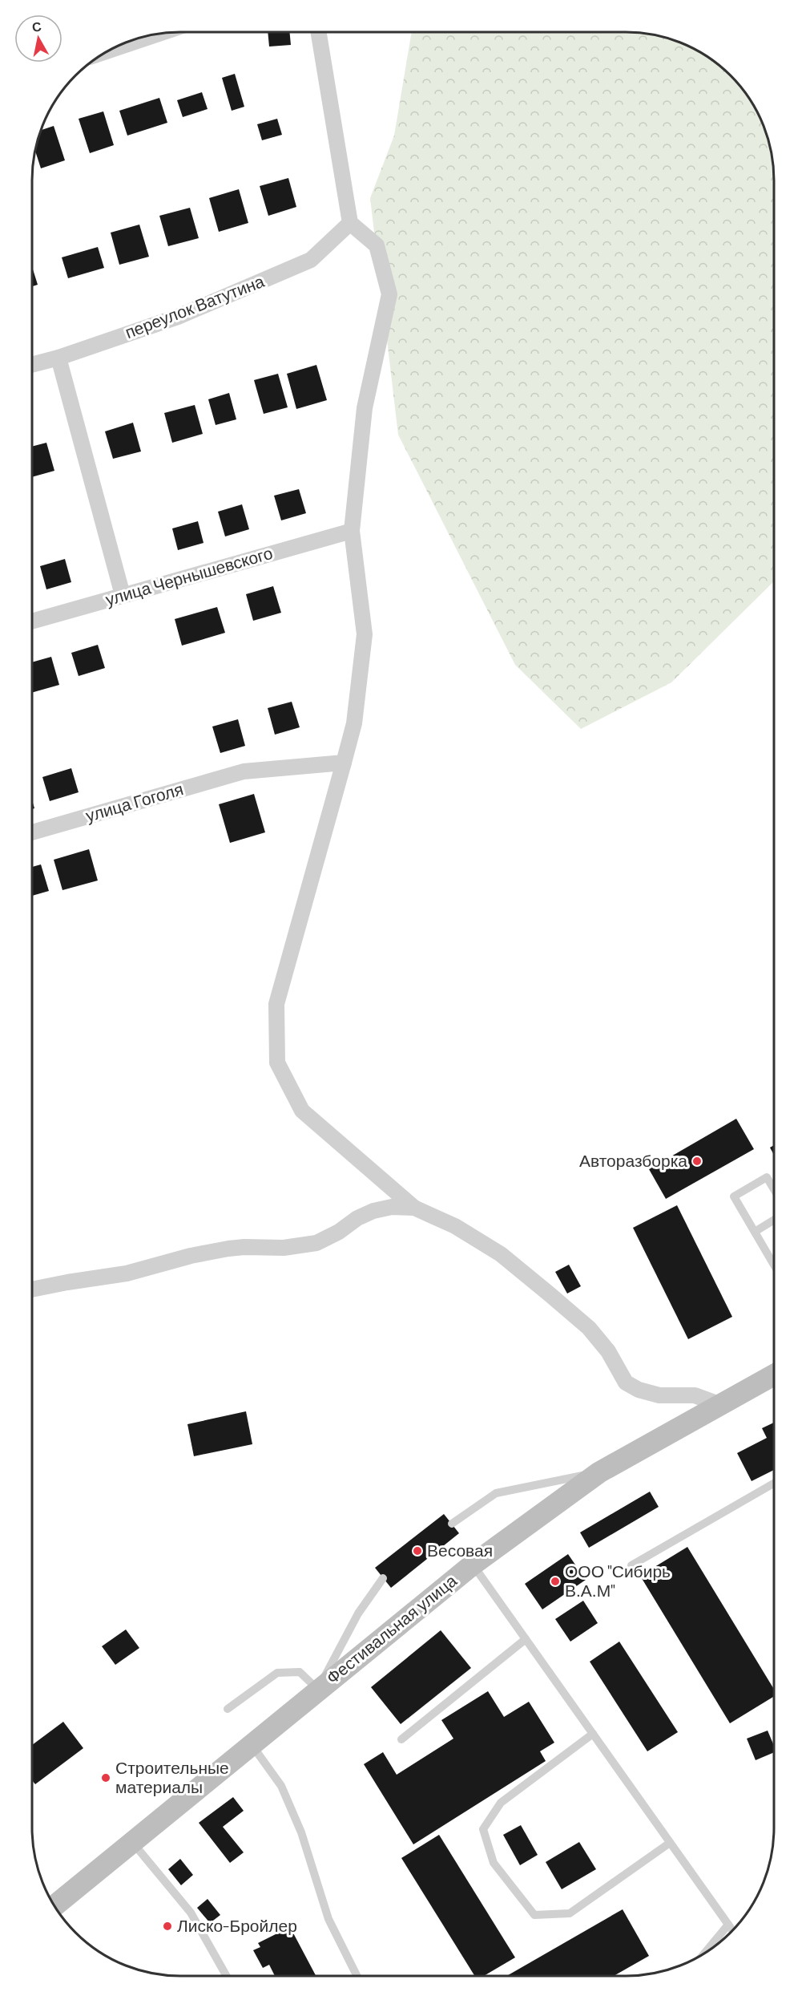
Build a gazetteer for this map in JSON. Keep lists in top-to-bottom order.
{
  "streets": {
    "main road": ["Фестивальная улица"],
    "street": ["переулок Ватутина", "улица Чернышевского", "улица Гоголя"]
  },
  "places": [
    "Авторазборка",
    "Весовая",
    "ООО \"Сибирь В.А.М\"",
    "Строительные материалы",
    "Лиско-Бройлер"
  ],
  "north": "top"
}
